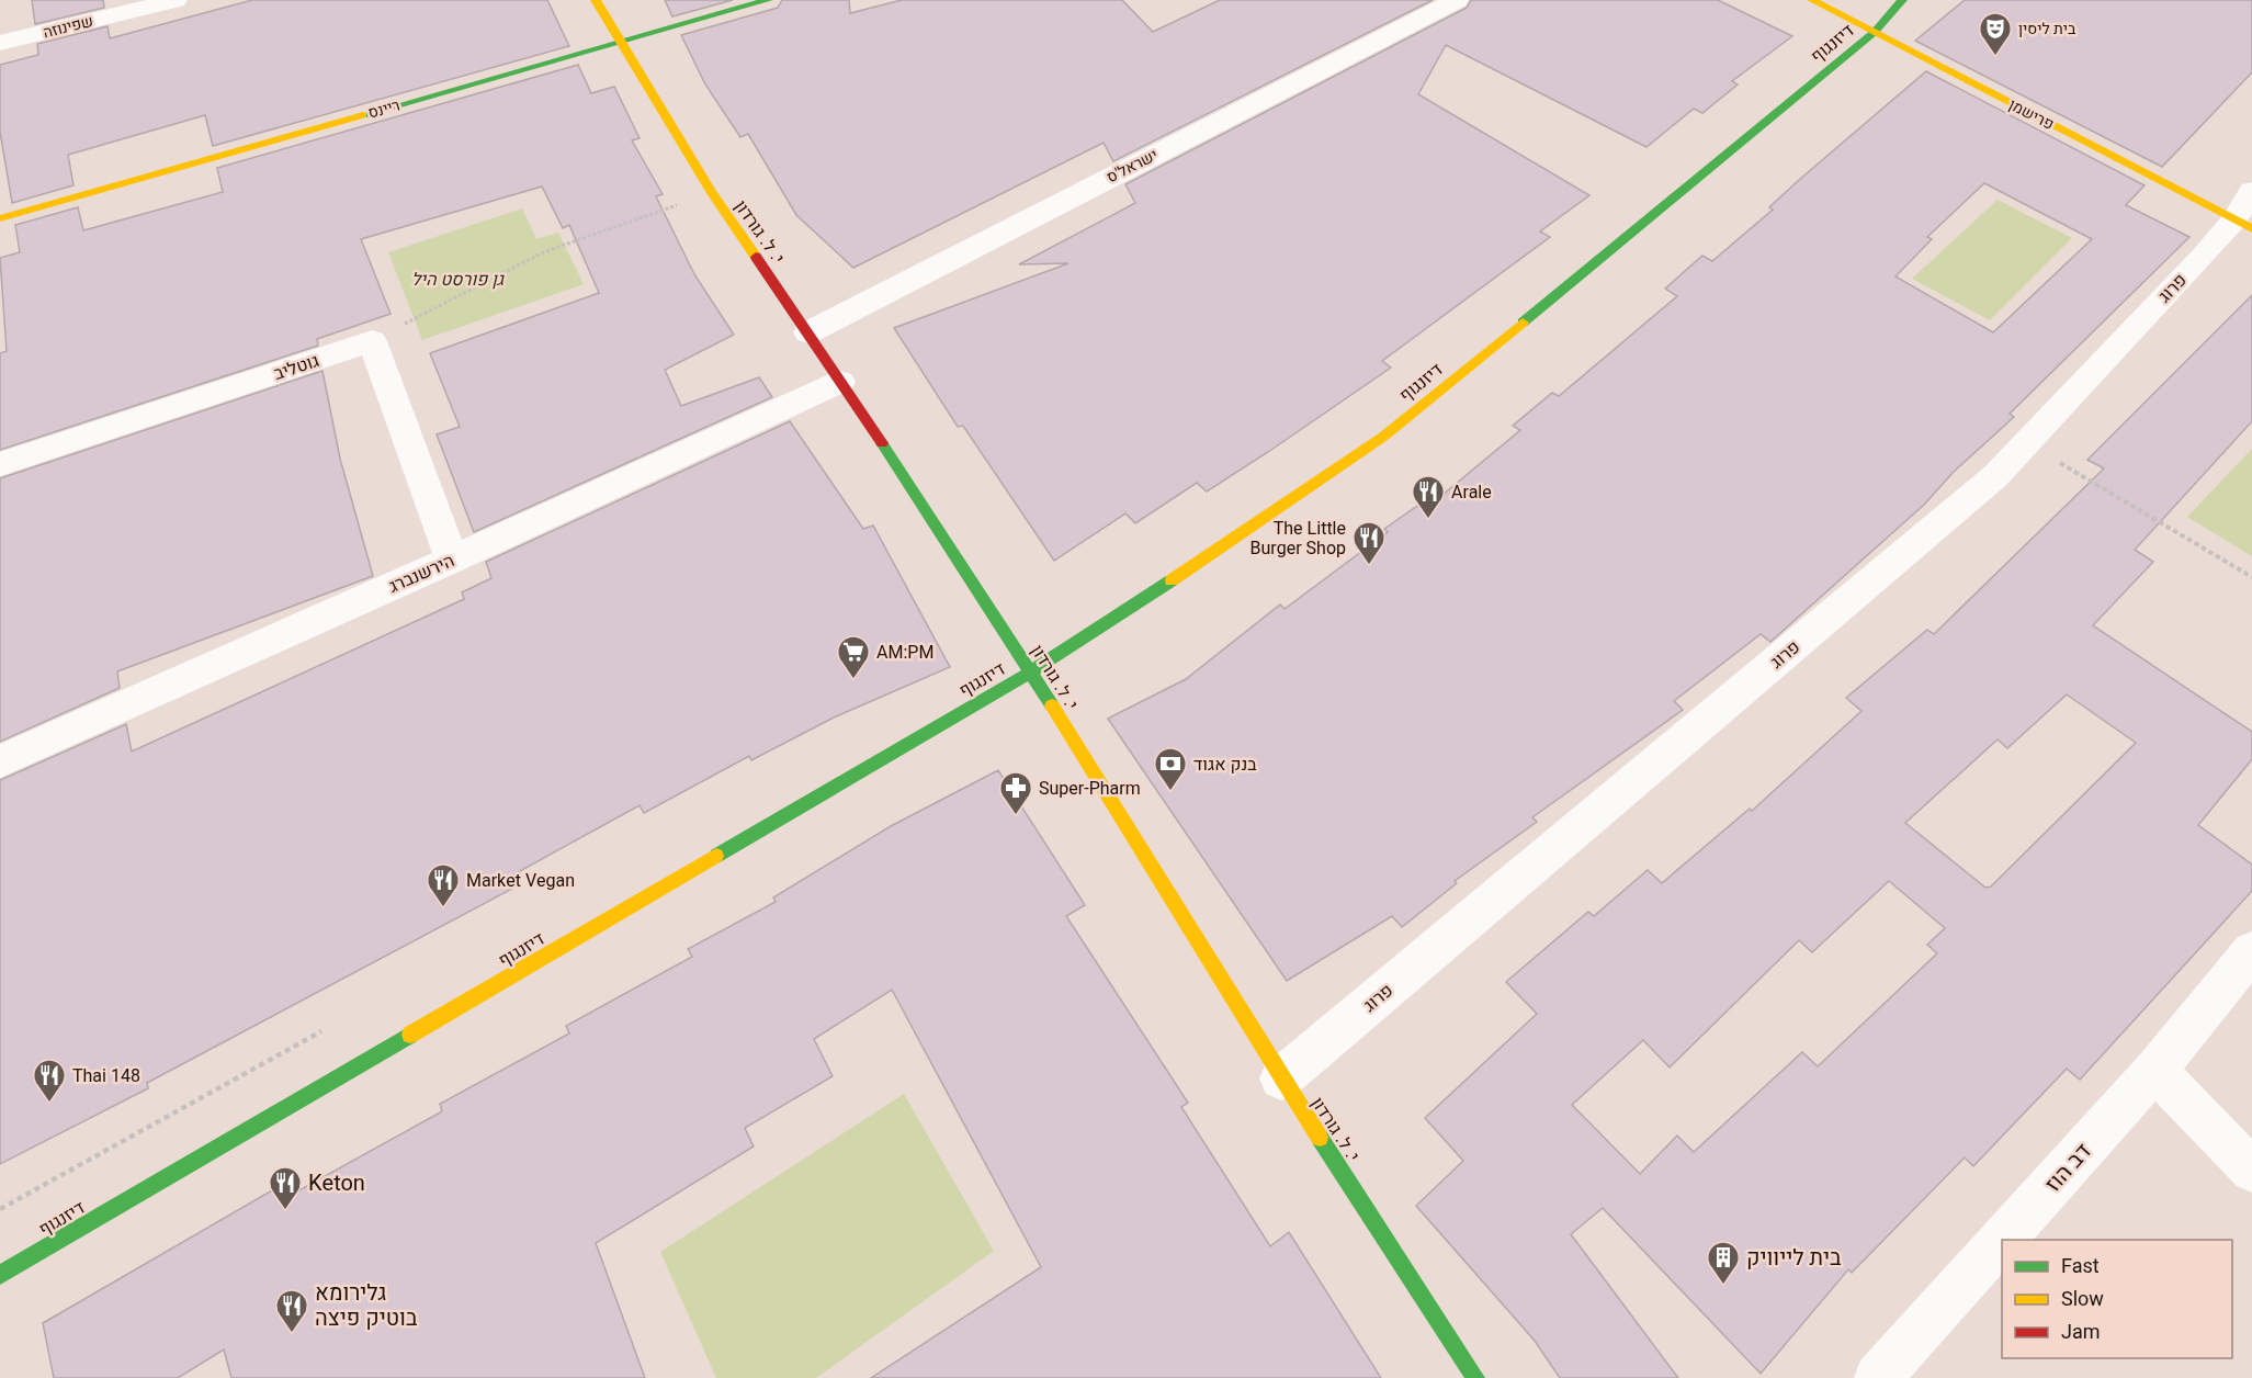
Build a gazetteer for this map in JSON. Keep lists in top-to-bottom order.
{
  "streets": {
    "street": [
      "שפינוזה",
      "דיזנגוף",
      "ריינס",
      "פרישמן",
      "ישראל'ס",
      "י. ל. גורדון",
      "פרוג",
      "גוטליב",
      "הירשנברג",
      "דב הוז"
    ]
  },
  "crossings": [
    ["דיזנגוף", "פרישמן"],
    ["דיזנגוף", "י. ל. גורדון"],
    ["ריינס", "י. ל. גורדון"],
    ["פרישמן", "פרוג"],
    ["ישראל'ס", "י. ל. גורדון"],
    ["י. ל. גורדון", "פרוג"],
    ["י. ל. גורדון", "הירשנברג"]
  ],
  "parks": ["גן פורסט היל"],
  "places": {
    "theatre": ["בית ליסין"],
    "restaurant": [
      "Arale",
      "The Little Burger Shop",
      "Market Vegan",
      "Thai 148",
      "Keton",
      "גלירומא בוטיק פיצה"
    ],
    "supermarket": ["AM:PM"],
    "bank": ["בנק אגוד"],
    "pharmacy": ["Super-Pharm"],
    "building": ["בית לייוויק"]
  },
  "legend": ["Fast", "Slow", "Jam"]
}
